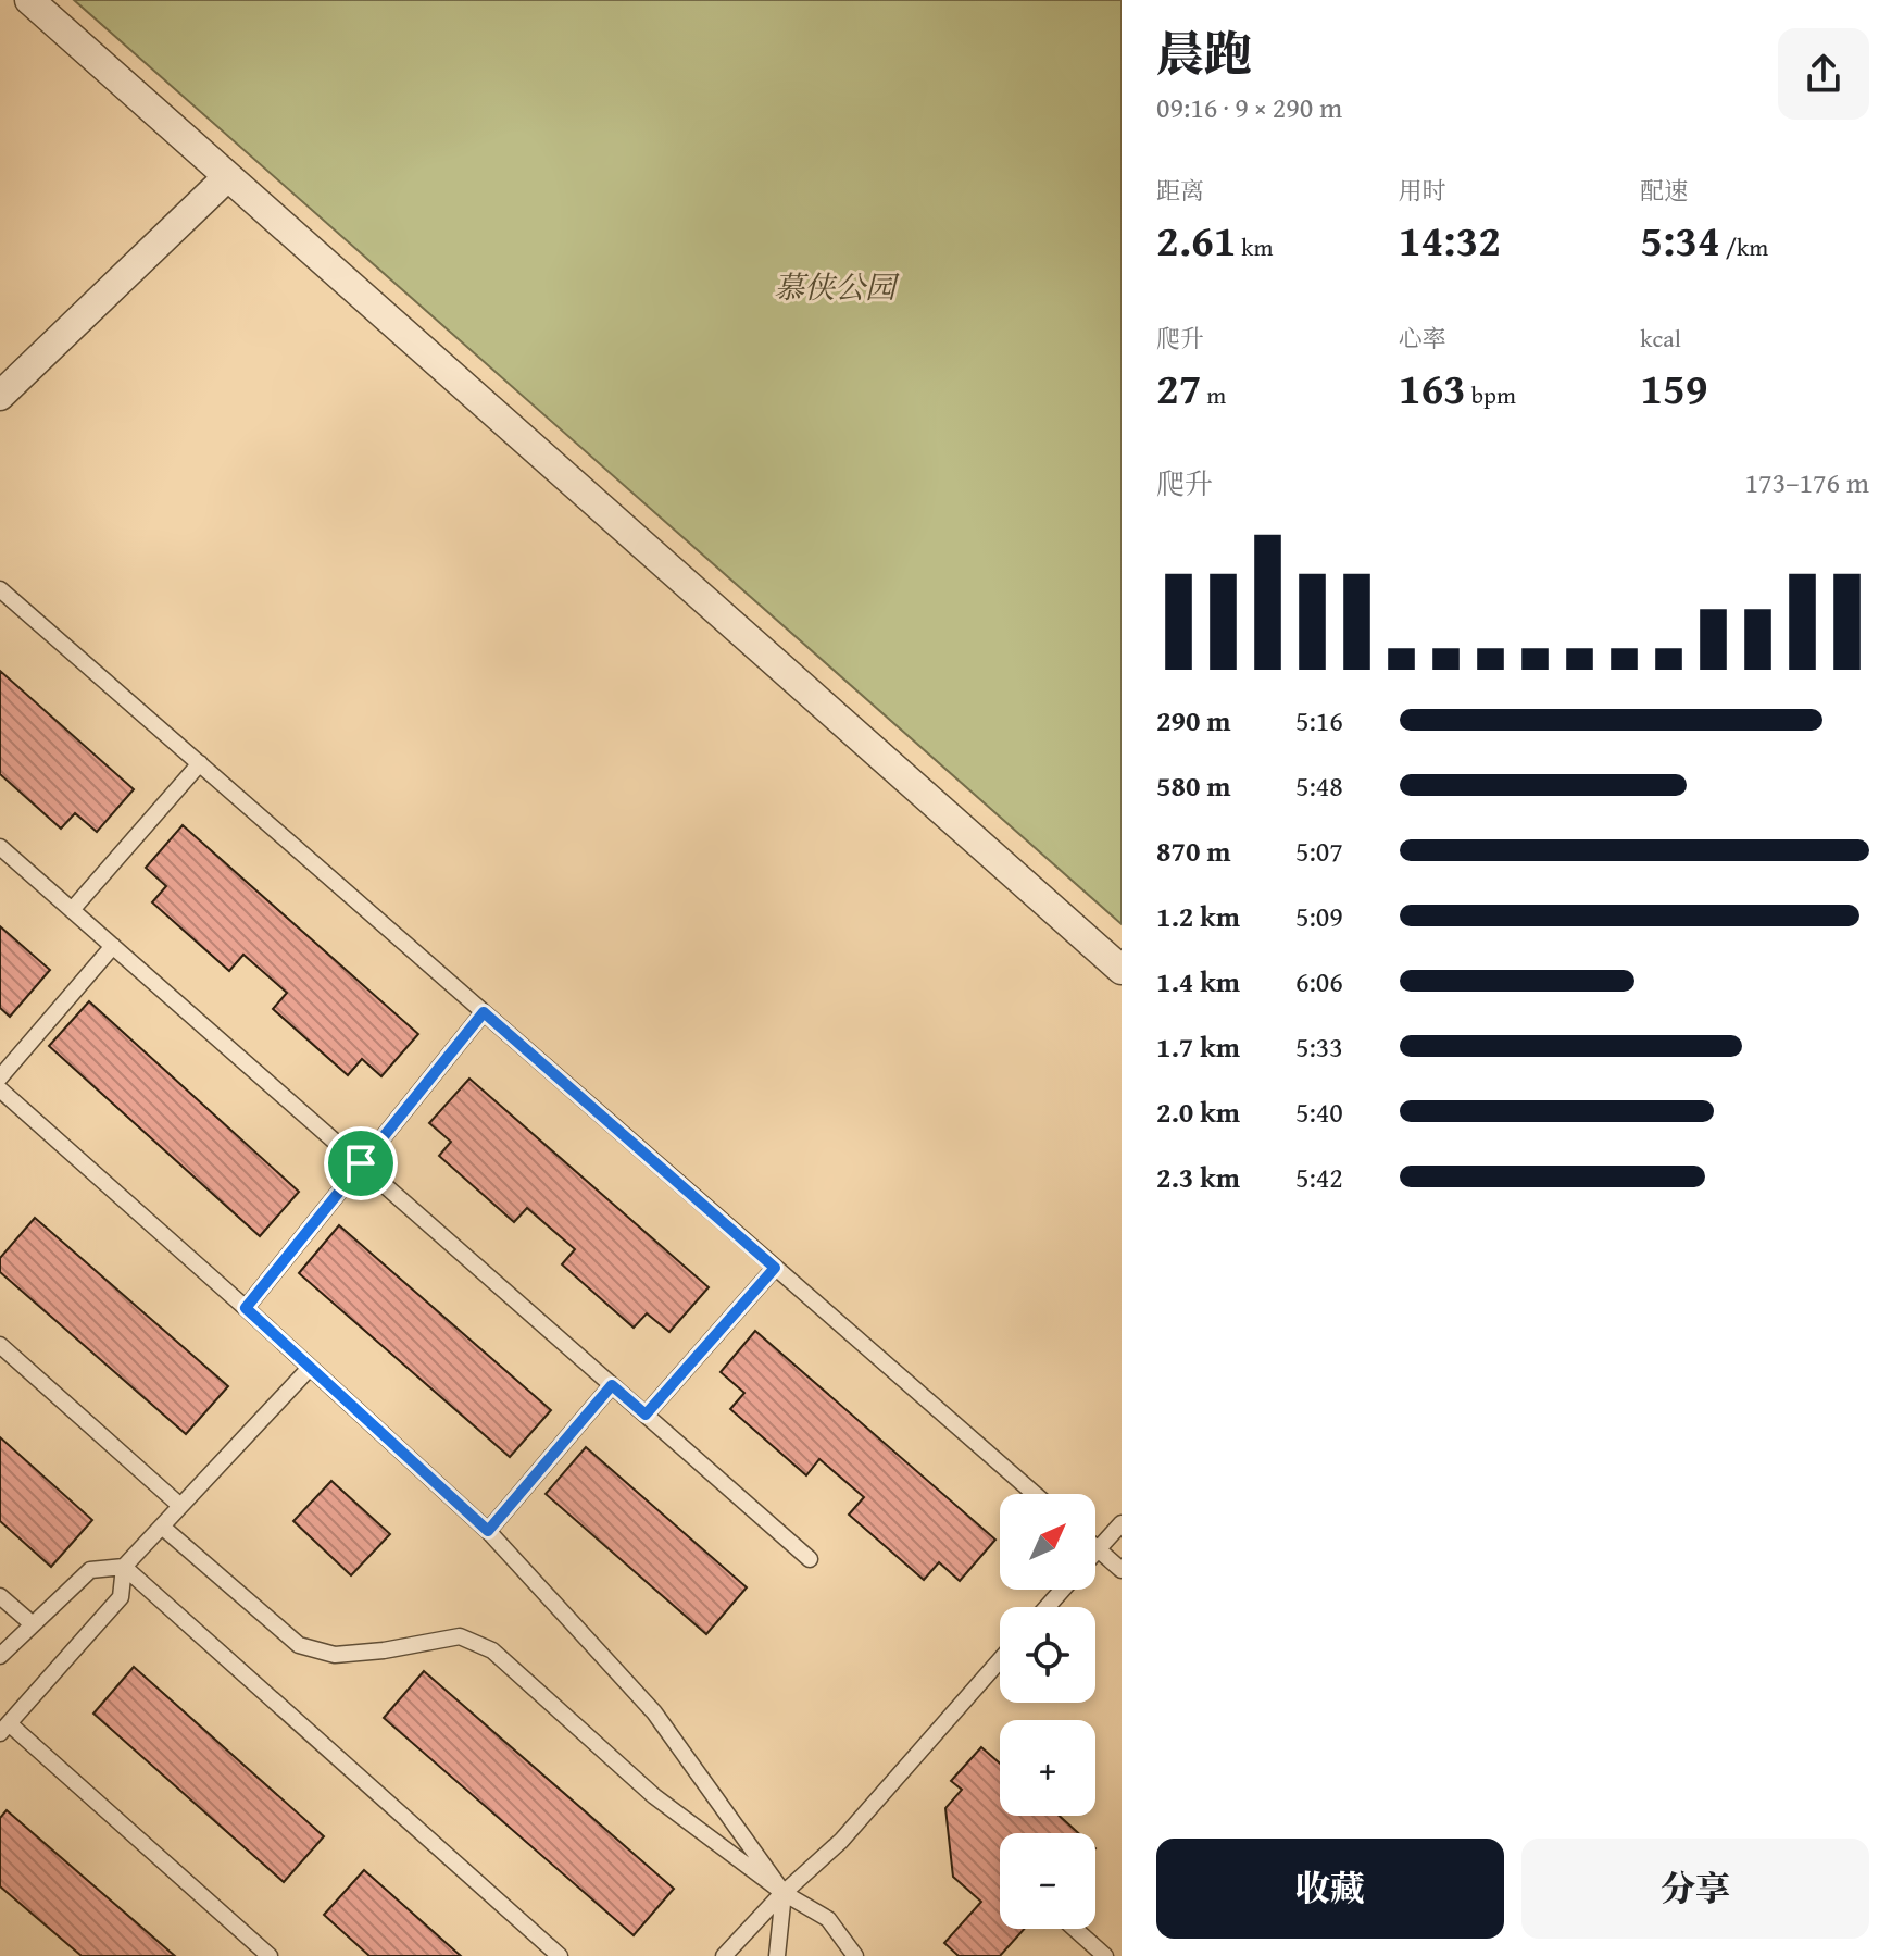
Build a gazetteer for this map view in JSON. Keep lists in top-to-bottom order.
{
  "parks": ["慕侠公园"],
  "north": "top right",
  "page": {
    "heading": ["晨跑", "09:16 · 9 × 290 m"],
    "stats": [
      ["距离", "2.61 km"],
      ["用时", "14:32"],
      ["配速", "5:34 /km"],
      ["爬升", "27 m"],
      ["心率", "163 bpm"],
      ["kcal", "159"]
    ],
    "chart": ["爬升", "173–176 m"],
    "list": [
      {
        "name": "290 m",
        "note": "5:16"
      },
      {
        "name": "580 m",
        "note": "5:48"
      },
      {
        "name": "870 m",
        "note": "5:07"
      },
      {
        "name": "1.2 km",
        "note": "5:09"
      },
      {
        "name": "1.4 km",
        "note": "6:06"
      },
      {
        "name": "1.7 km",
        "note": "5:33"
      },
      {
        "name": "2.0 km",
        "note": "5:40"
      },
      {
        "name": "2.3 km",
        "note": "5:42"
      }
    ],
    "map_buttons": ["+", "−"],
    "buttons": ["收藏", "分享"]
  }
}
